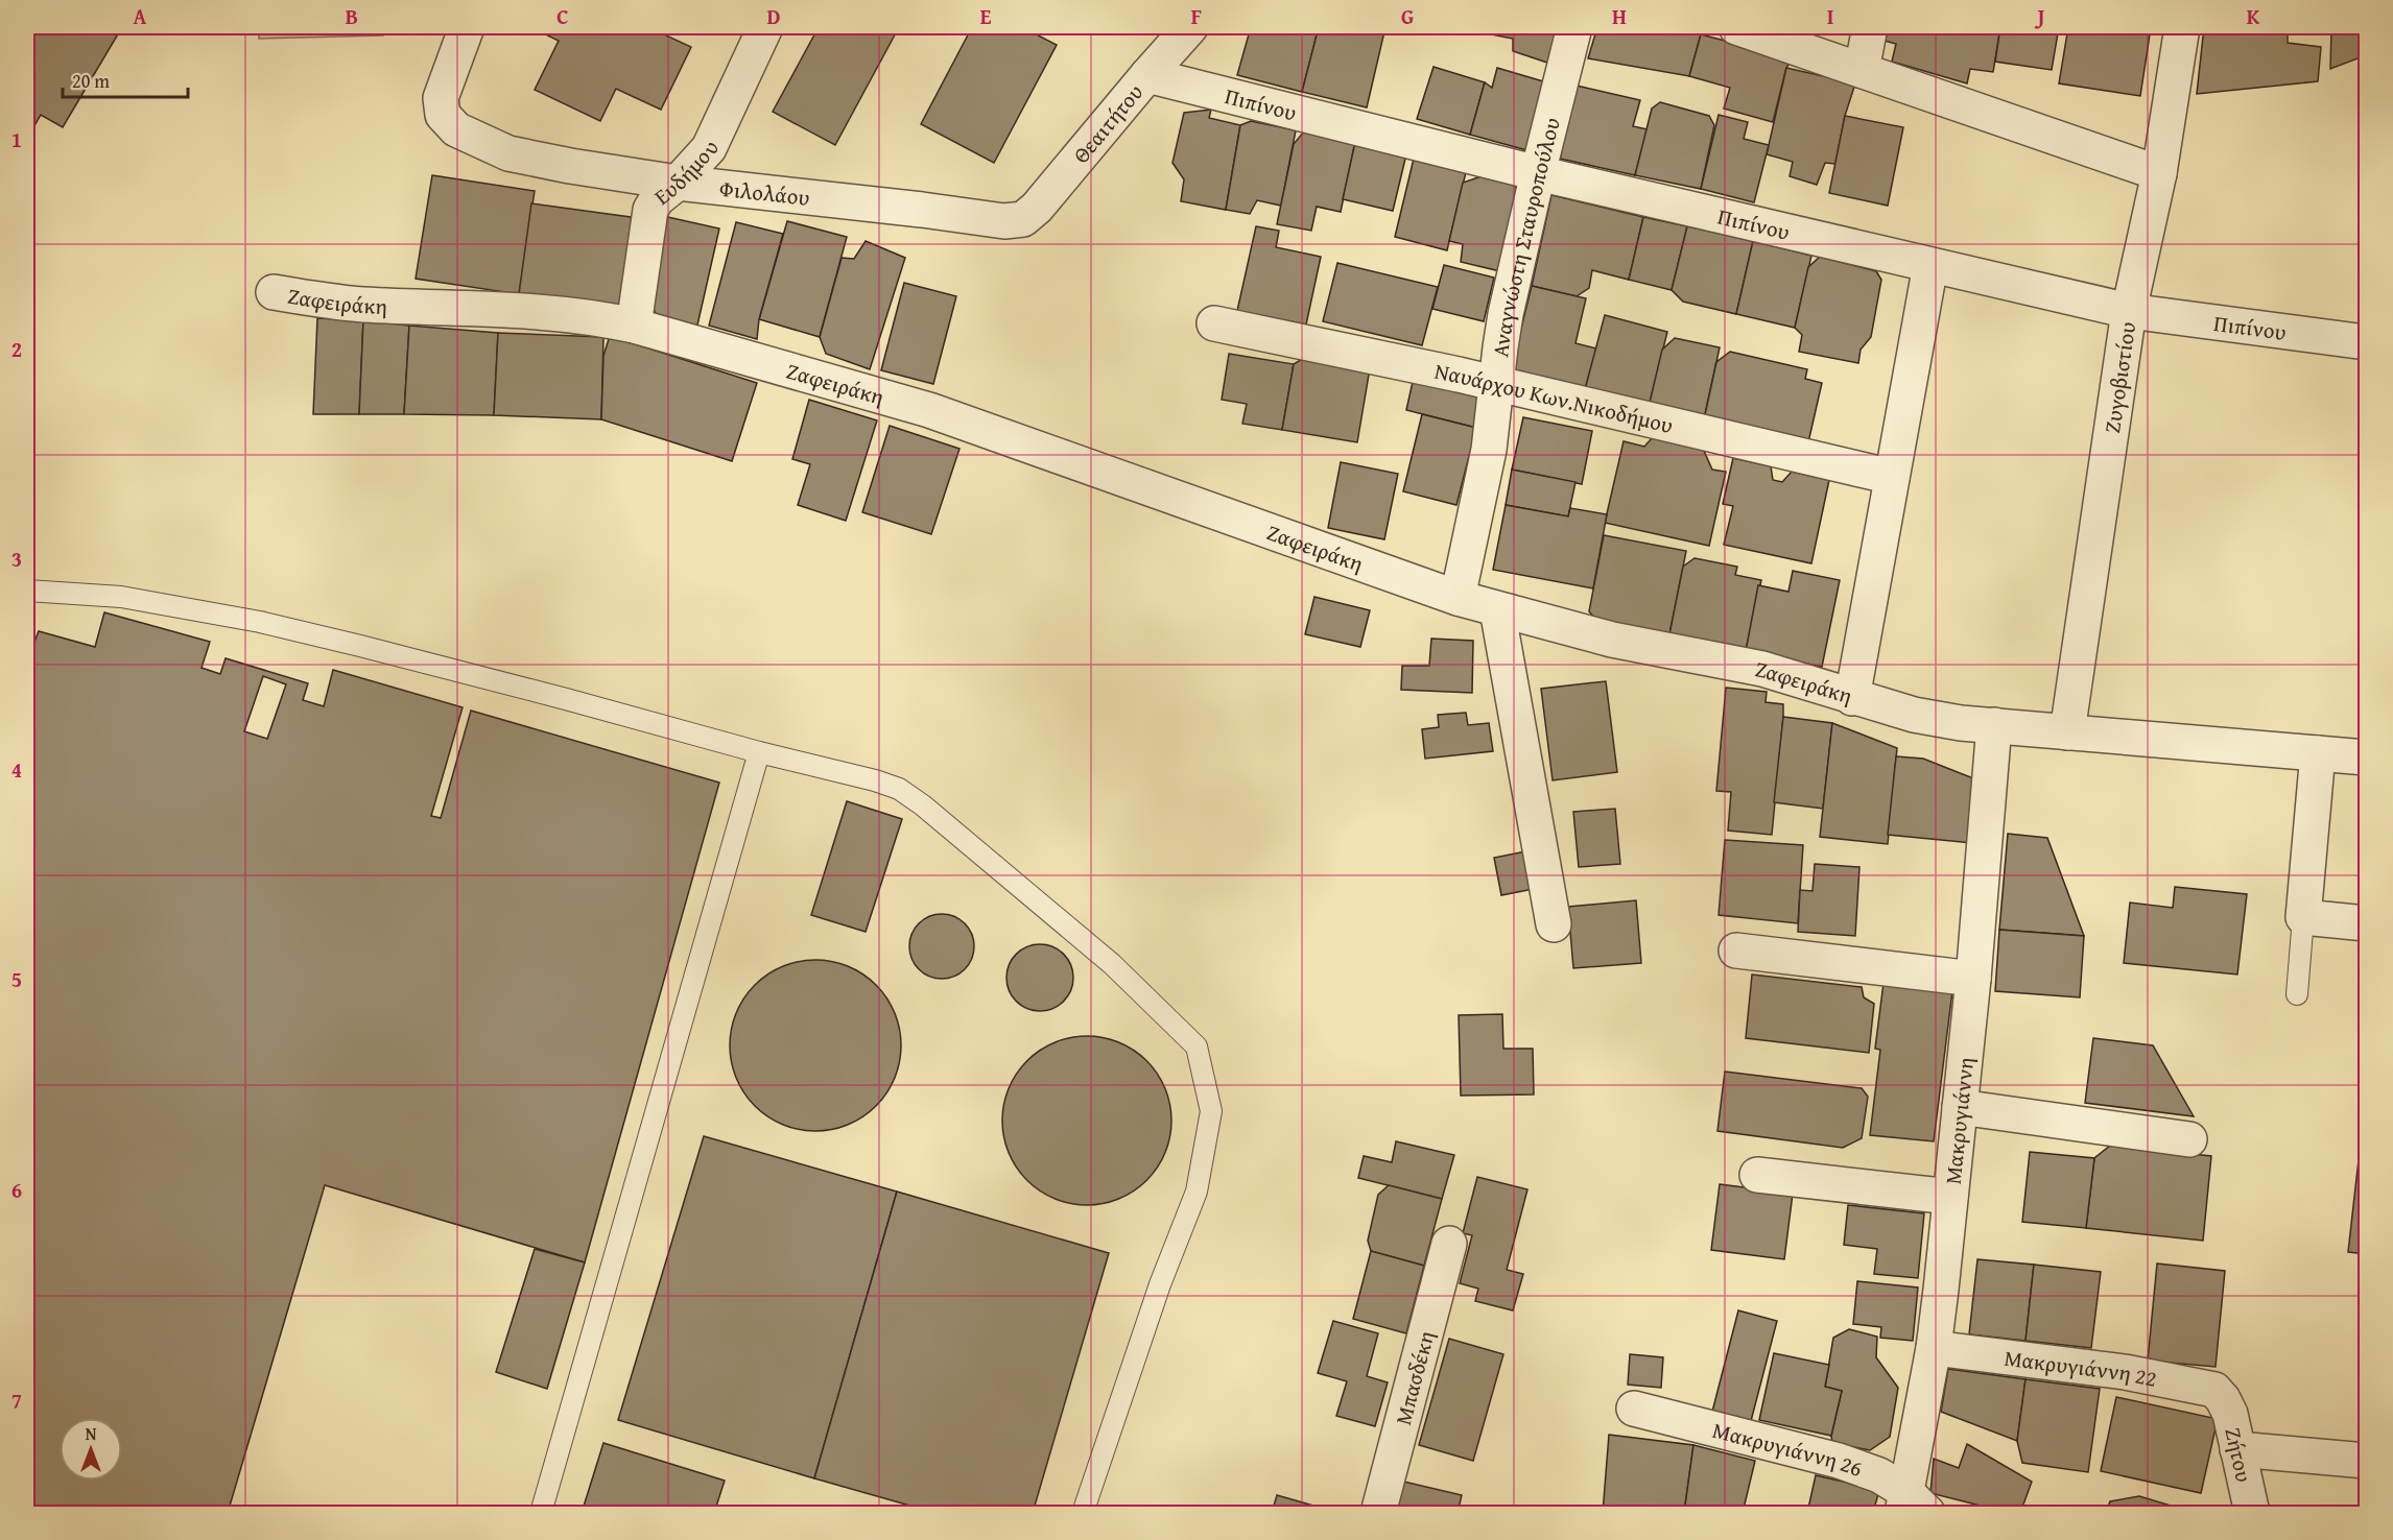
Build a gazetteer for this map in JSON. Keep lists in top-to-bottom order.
{
  "streets": {
    "street": [
      "Πιπίνου",
      "Θεαιτήτου",
      "Ευδήμου",
      "Φιλολάου",
      "Αναγνώστη Σταυροπούλου",
      "Ζαφειράκη",
      "Ζυγοβιστίου",
      "Ναυάρχου Κων.Νικοδήμου",
      "Μακρυγιάννη",
      "Μακρυγιάννη 22",
      "Μπασδέκη",
      "Μακρυγιάννη 26",
      "Ζήτου"
    ]
  },
  "crossings": [
    ["Πιπίνου", "Θεαιτήτου"],
    ["Πιπίνου", "Αναγνώστη Σταυροπούλου"],
    ["Πιπίνου", "Ζυγοβιστίου"],
    ["Θεαιτήτου", "Φιλολάου"],
    ["Ευδήμου", "Φιλολάου"],
    ["Ευδήμου", "Ζαφειράκη"],
    ["Αναγνώστη Σταυροπούλου", "Ζαφειράκη"],
    ["Αναγνώστη Σταυροπούλου", "Ναυάρχου Κων.Νικοδήμου"],
    ["Ζαφειράκη", "Ζυγοβιστίου"],
    ["Ζαφειράκη", "Μακρυγιάννη"],
    ["Μακρυγιάννη", "Μακρυγιάννη 22"],
    ["Μακρυγιάννη", "Μακρυγιάννη 26"],
    ["Μακρυγιάννη 22", "Ζήτου"]
  ],
  "scale_bar": "20 m",
  "north": "top",
  "grid": {
    "columns": [
      "A",
      "B",
      "C",
      "D",
      "E",
      "F",
      "G",
      "H",
      "I",
      "J",
      "K"
    ],
    "rows": [
      "1",
      "2",
      "3",
      "4",
      "5",
      "6",
      "7"
    ]
  }
}
